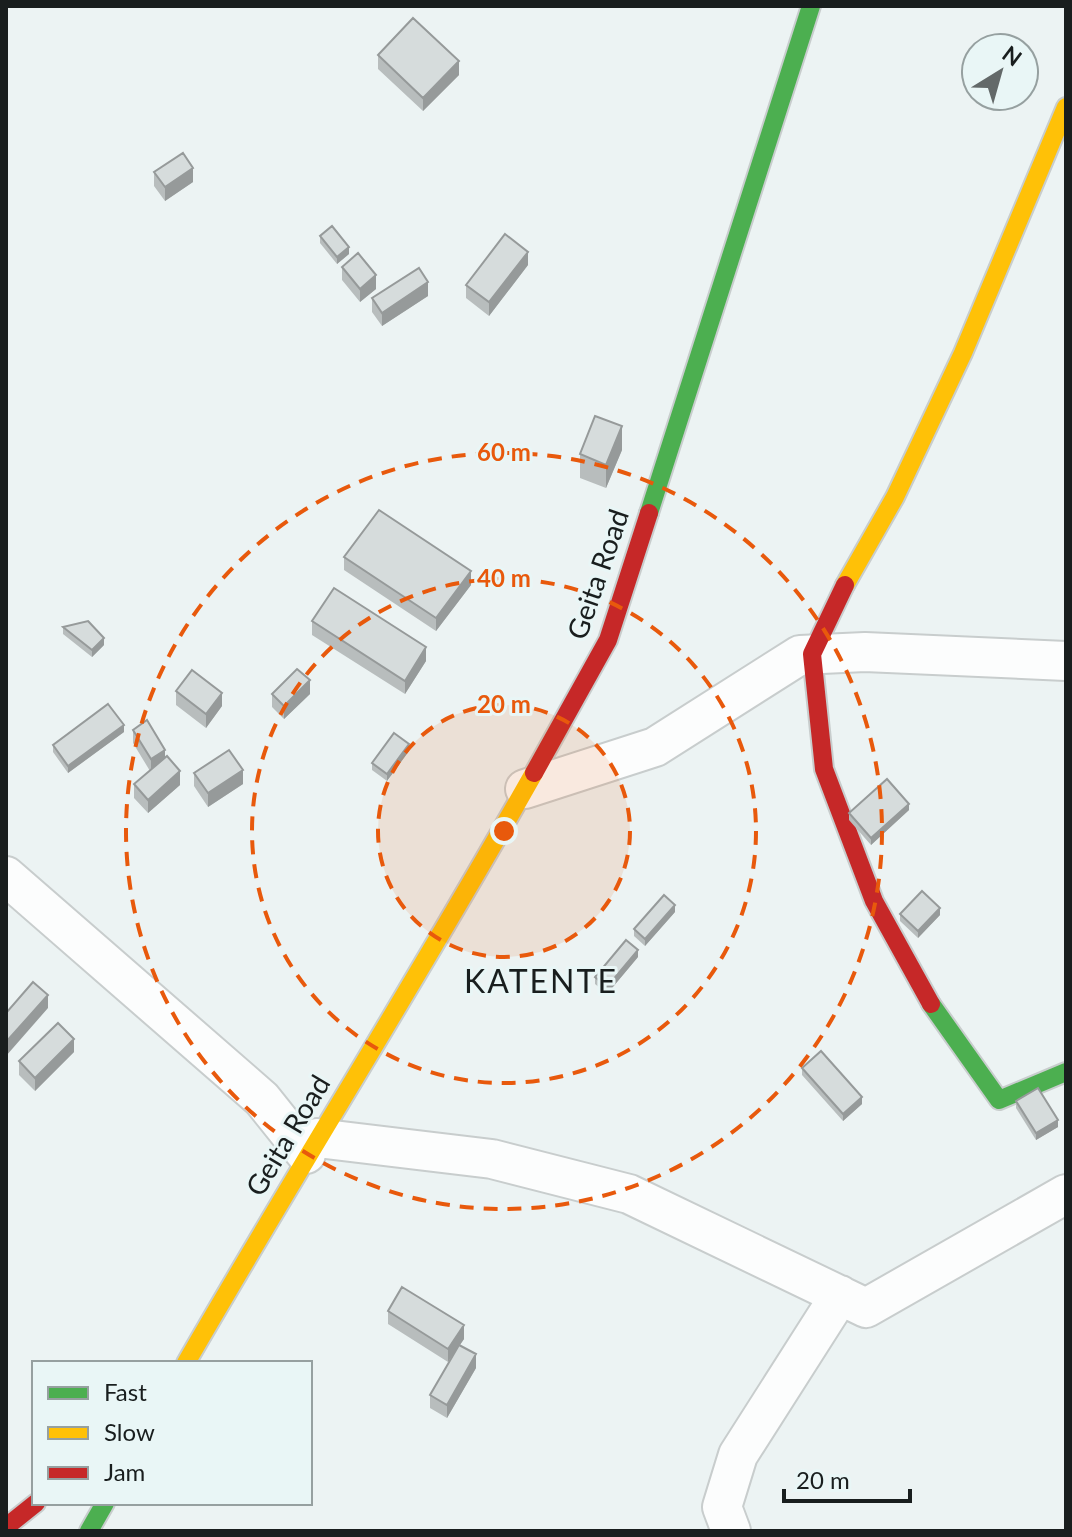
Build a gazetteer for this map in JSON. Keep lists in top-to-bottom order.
{
  "streets": {
    "main road": ["Geita Road"]
  },
  "districts": ["KATENTE"],
  "legend": ["Fast", "Slow", "Jam"],
  "scale_bar": "20 m",
  "north": "top right",
  "rings": ["60 m", "40 m", "20 m"]
}
